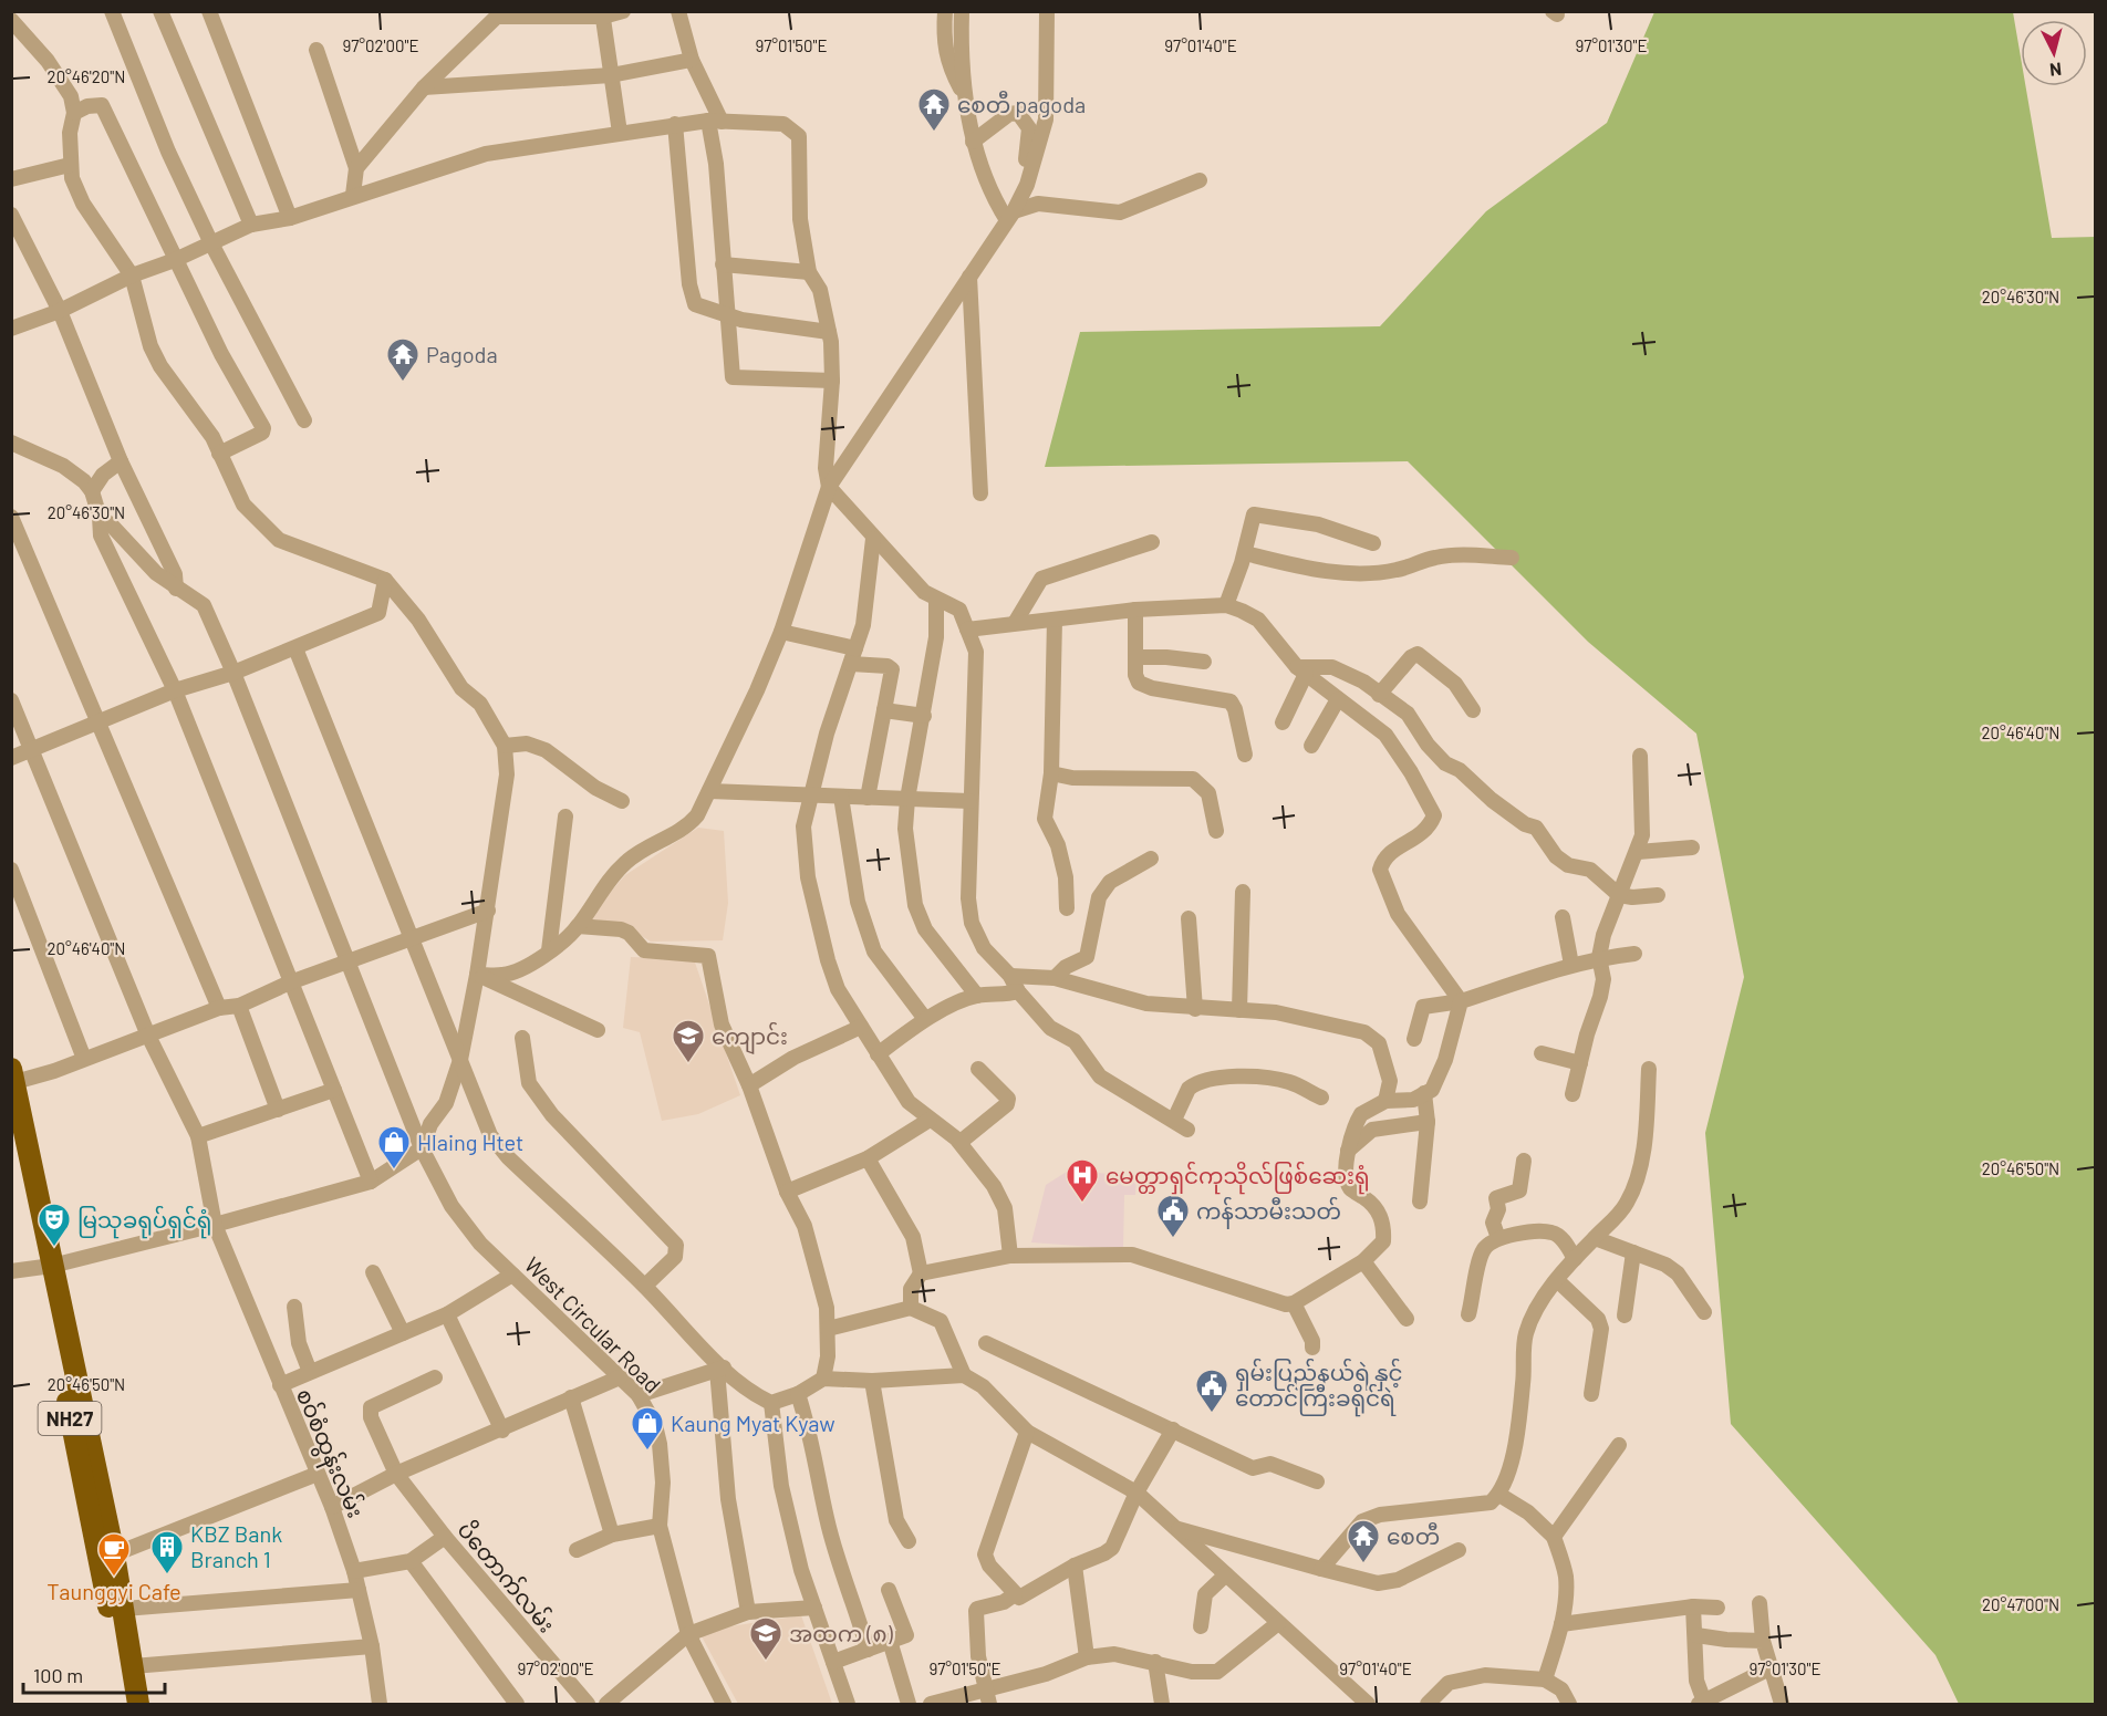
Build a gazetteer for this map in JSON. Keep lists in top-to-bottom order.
{
  "streets": {
    "highway": ["NH27"],
    "street": ["West Circular Road", "စဝ်စံထွန်းလမ်း", "ပိတောက်လမ်း"]
  },
  "places": {
    "temple": ["စေတီ pagoda", "Pagoda", "စေတီ"],
    "school or university": ["ကျောင်း", "အထက (၈)"],
    "shop": ["Hlaing Htet", "Kaung Myat Kyaw"],
    "hospital": ["မေတ္တာရှင်ကုသိုလ်ဖြစ်ဆေးရုံ"],
    "public building": ["ကန်သာမီးသတ်", "ရှမ်းပြည်နယ်ရဲ နှင့် တောင်ကြီးခရိုင်ရဲ"],
    "theatre": ["မြသုခရုပ်ရှင်ရုံ"],
    "building": ["KBZ Bank Branch 1"],
    "cafe": ["Taunggyi Cafe"]
  },
  "scale_bar": "100 m",
  "north": "bottom",
  "coordinates": [
    "97°02'00\"E",
    "97°01'50\"E",
    "97°01'40\"E",
    "97°01'30\"E",
    "20°46'20\"N",
    "20°46'30\"N",
    "20°46'40\"N",
    "20°46'50\"N",
    "20°47'00\"N"
  ]
}
